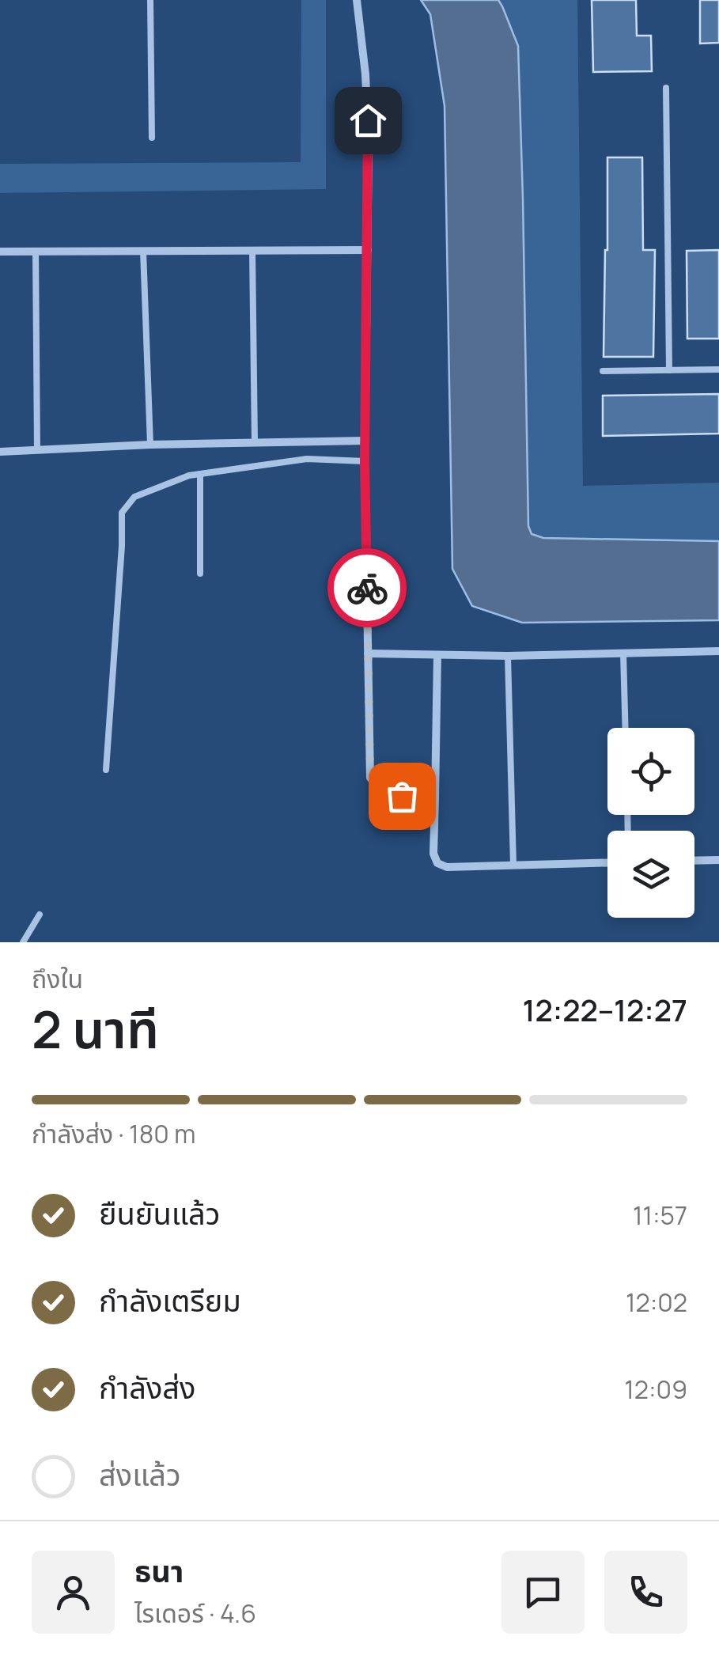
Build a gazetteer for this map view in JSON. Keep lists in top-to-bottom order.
{
  "page": {
    "heading": ["2 นาที", "ถึงใน", "12:22–12:27"],
    "panel": ["ธนา", "ไรเดอร์ · 4.6"],
    "bar": "กำลังส่ง · 180 m",
    "list": [
      ["ยืนยันแล้ว", "11:57"],
      ["กำลังเตรียม", "12:02"],
      ["กำลังส่ง", "12:09"],
      "ส่งแล้ว"
    ]
  }
}
